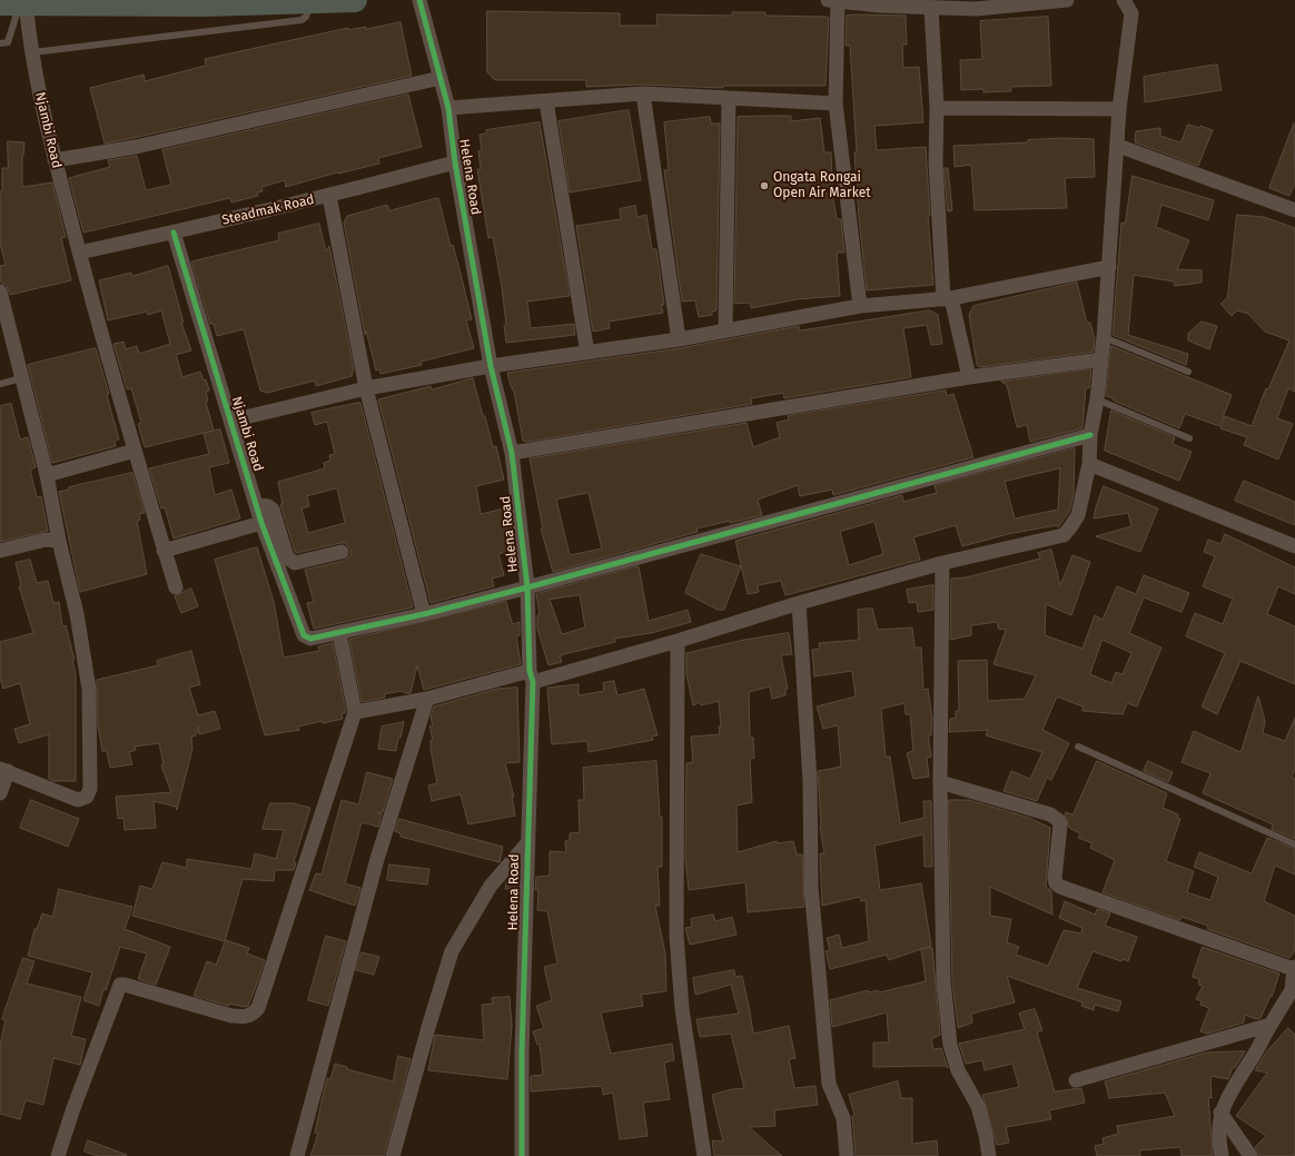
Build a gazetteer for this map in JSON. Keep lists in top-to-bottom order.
{
  "streets": {
    "street": ["Njambi Road", "Helena Road", "Steadmak Road"]
  },
  "crossings": [
    ["Njambi Road", "Steadmak Road"],
    ["Helena Road", "Steadmak Road"]
  ],
  "places": ["Ongata Rongai Open Air Market"]
}
